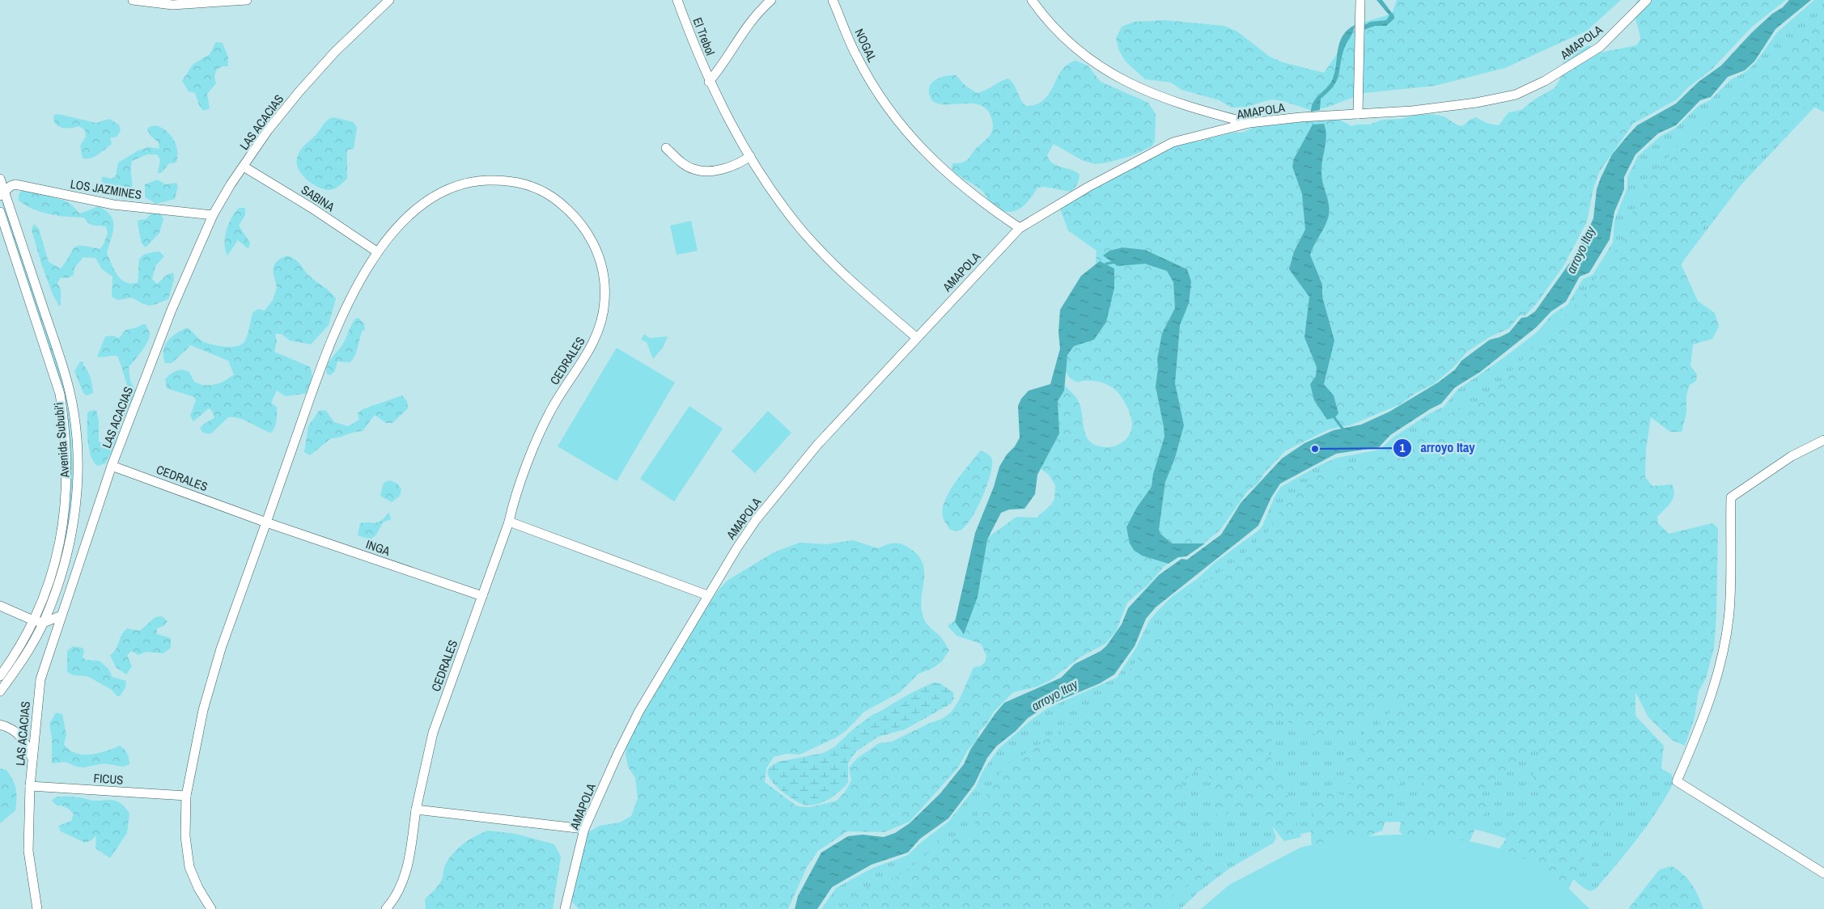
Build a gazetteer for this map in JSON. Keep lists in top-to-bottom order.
{
  "streets": {
    "street": [
      "El Trebol",
      "AMAPOLA",
      "NOGAL",
      "LAS ACACIAS",
      "LOS JAZMINES",
      "SABINA",
      "CEDRALES",
      "Avenida Sububi'i",
      "INGA",
      "FICUS"
    ]
  },
  "crossings": [
    ["El Trebol", "AMAPOLA"],
    ["AMAPOLA", "NOGAL"],
    ["LAS ACACIAS", "LOS JAZMINES"],
    ["LAS ACACIAS", "SABINA"],
    ["LAS ACACIAS", "CEDRALES"],
    ["LAS ACACIAS", "FICUS"],
    ["LOS JAZMINES", "Avenida Sububi'i"],
    ["SABINA", "CEDRALES"],
    ["CEDRALES", "INGA"],
    ["CEDRALES", "FICUS"]
  ],
  "water": ["arroyo Itay"],
  "places": ["arroyo Itay"]
}
